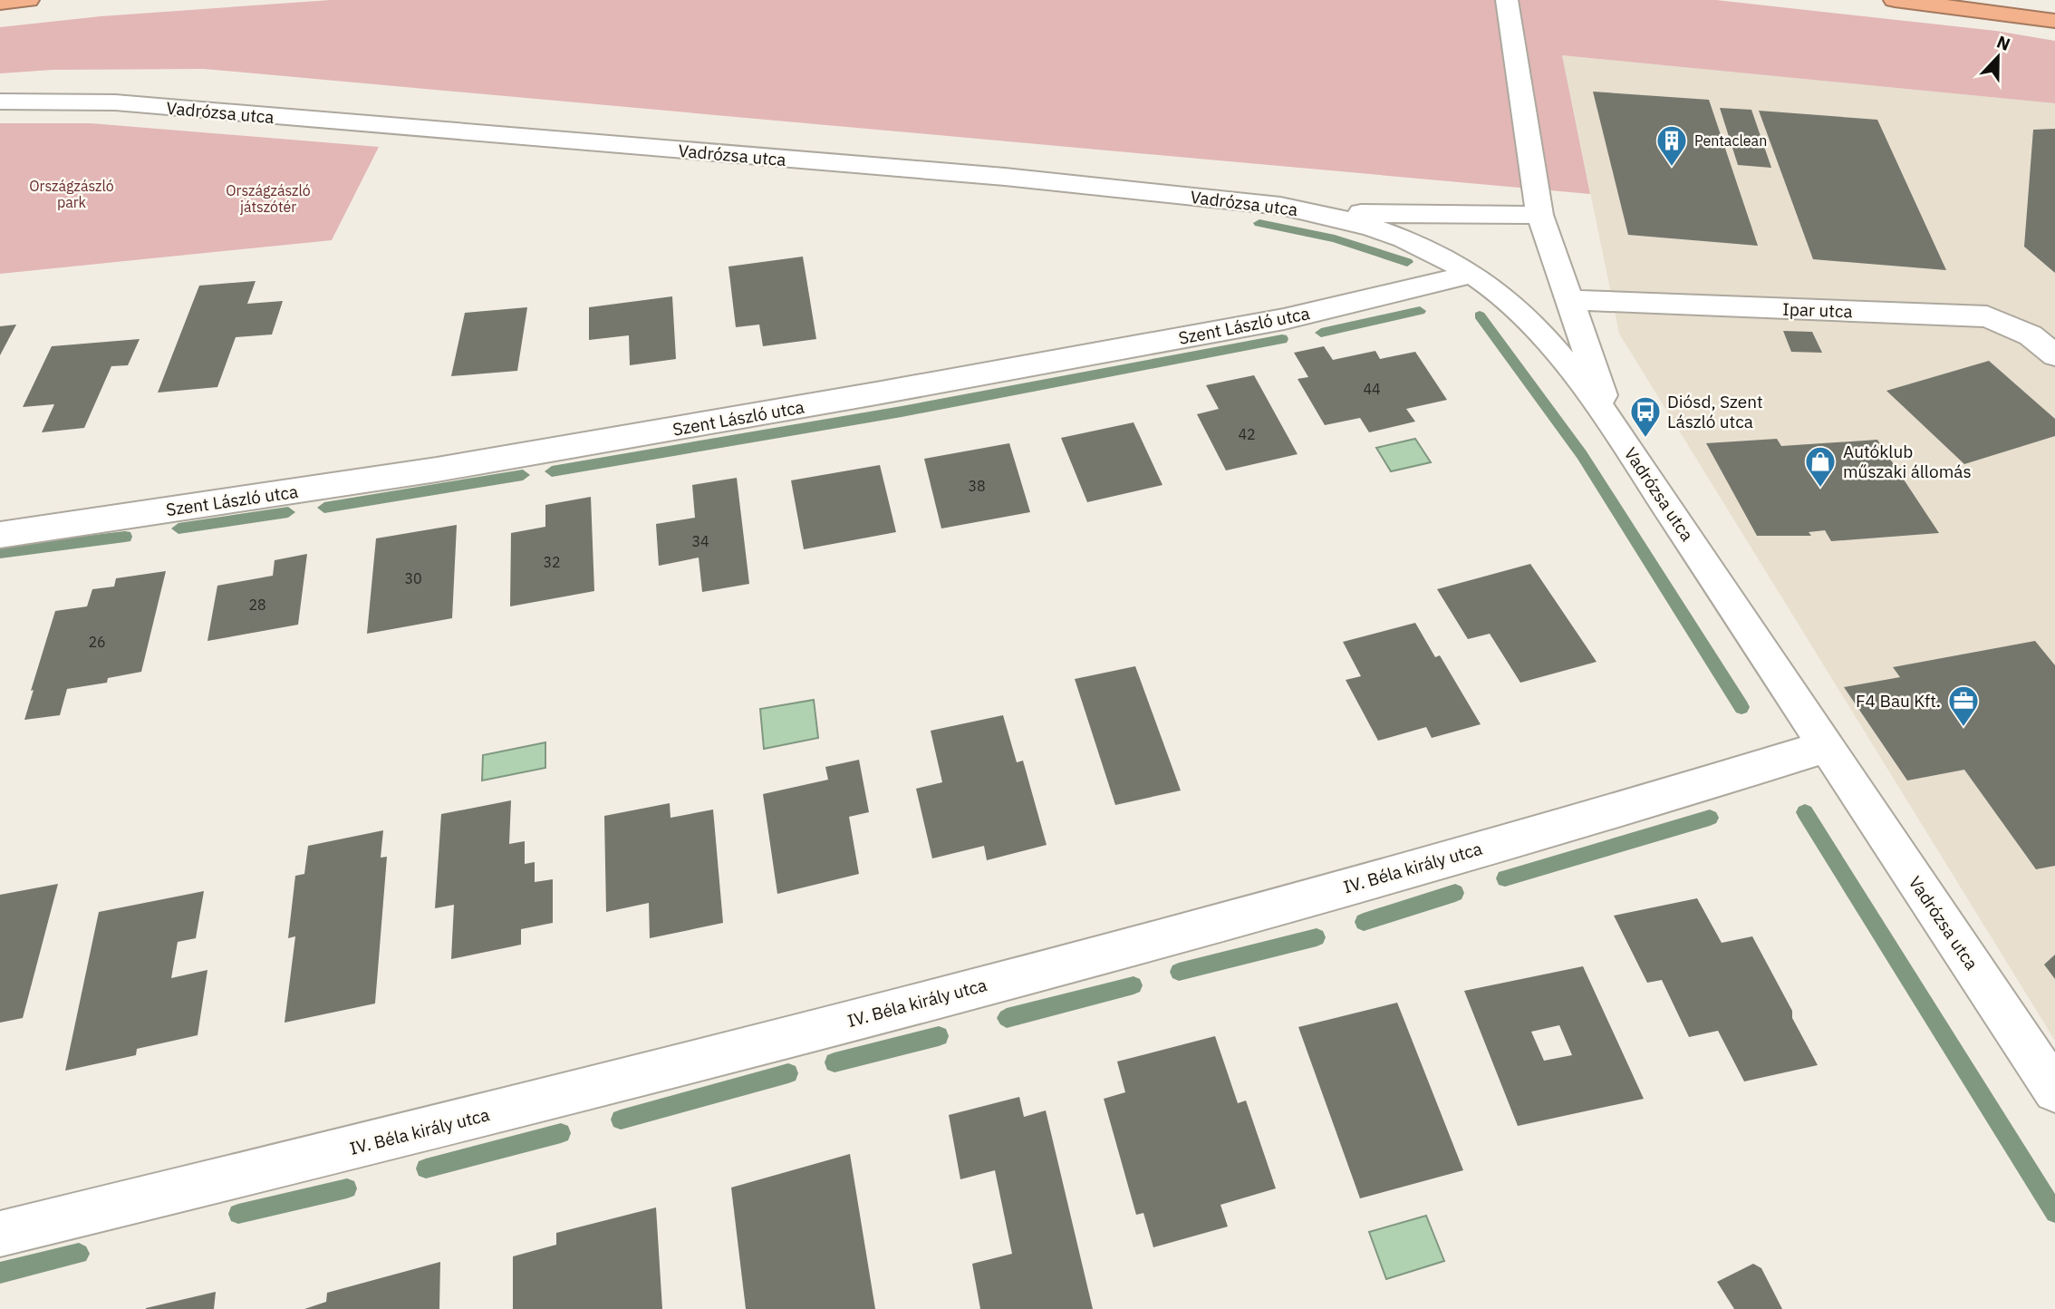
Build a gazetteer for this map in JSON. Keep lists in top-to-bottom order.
{
  "streets": {
    "street": [
      "Vadrózsa utca",
      "Ipar utca",
      "Szent László utca",
      "IV. Béla király utca"
    ]
  },
  "crossings": [
    ["Vadrózsa utca", "Szent László utca"],
    ["Vadrózsa utca", "IV. Béla király utca"]
  ],
  "parks": ["Országzászló park", "Országzászló játszótér"],
  "places": {
    "building": ["Pentaclean"],
    "bus stop": ["Diósd, Szent László utca"],
    "shop": ["Autóklub műszaki állomás"],
    "office": ["F4 Bau Kft."]
  },
  "house_numbers": [
    "44",
    "42",
    "38",
    "34",
    "32",
    "30",
    "28",
    "26"
  ],
  "north": "top"
}
